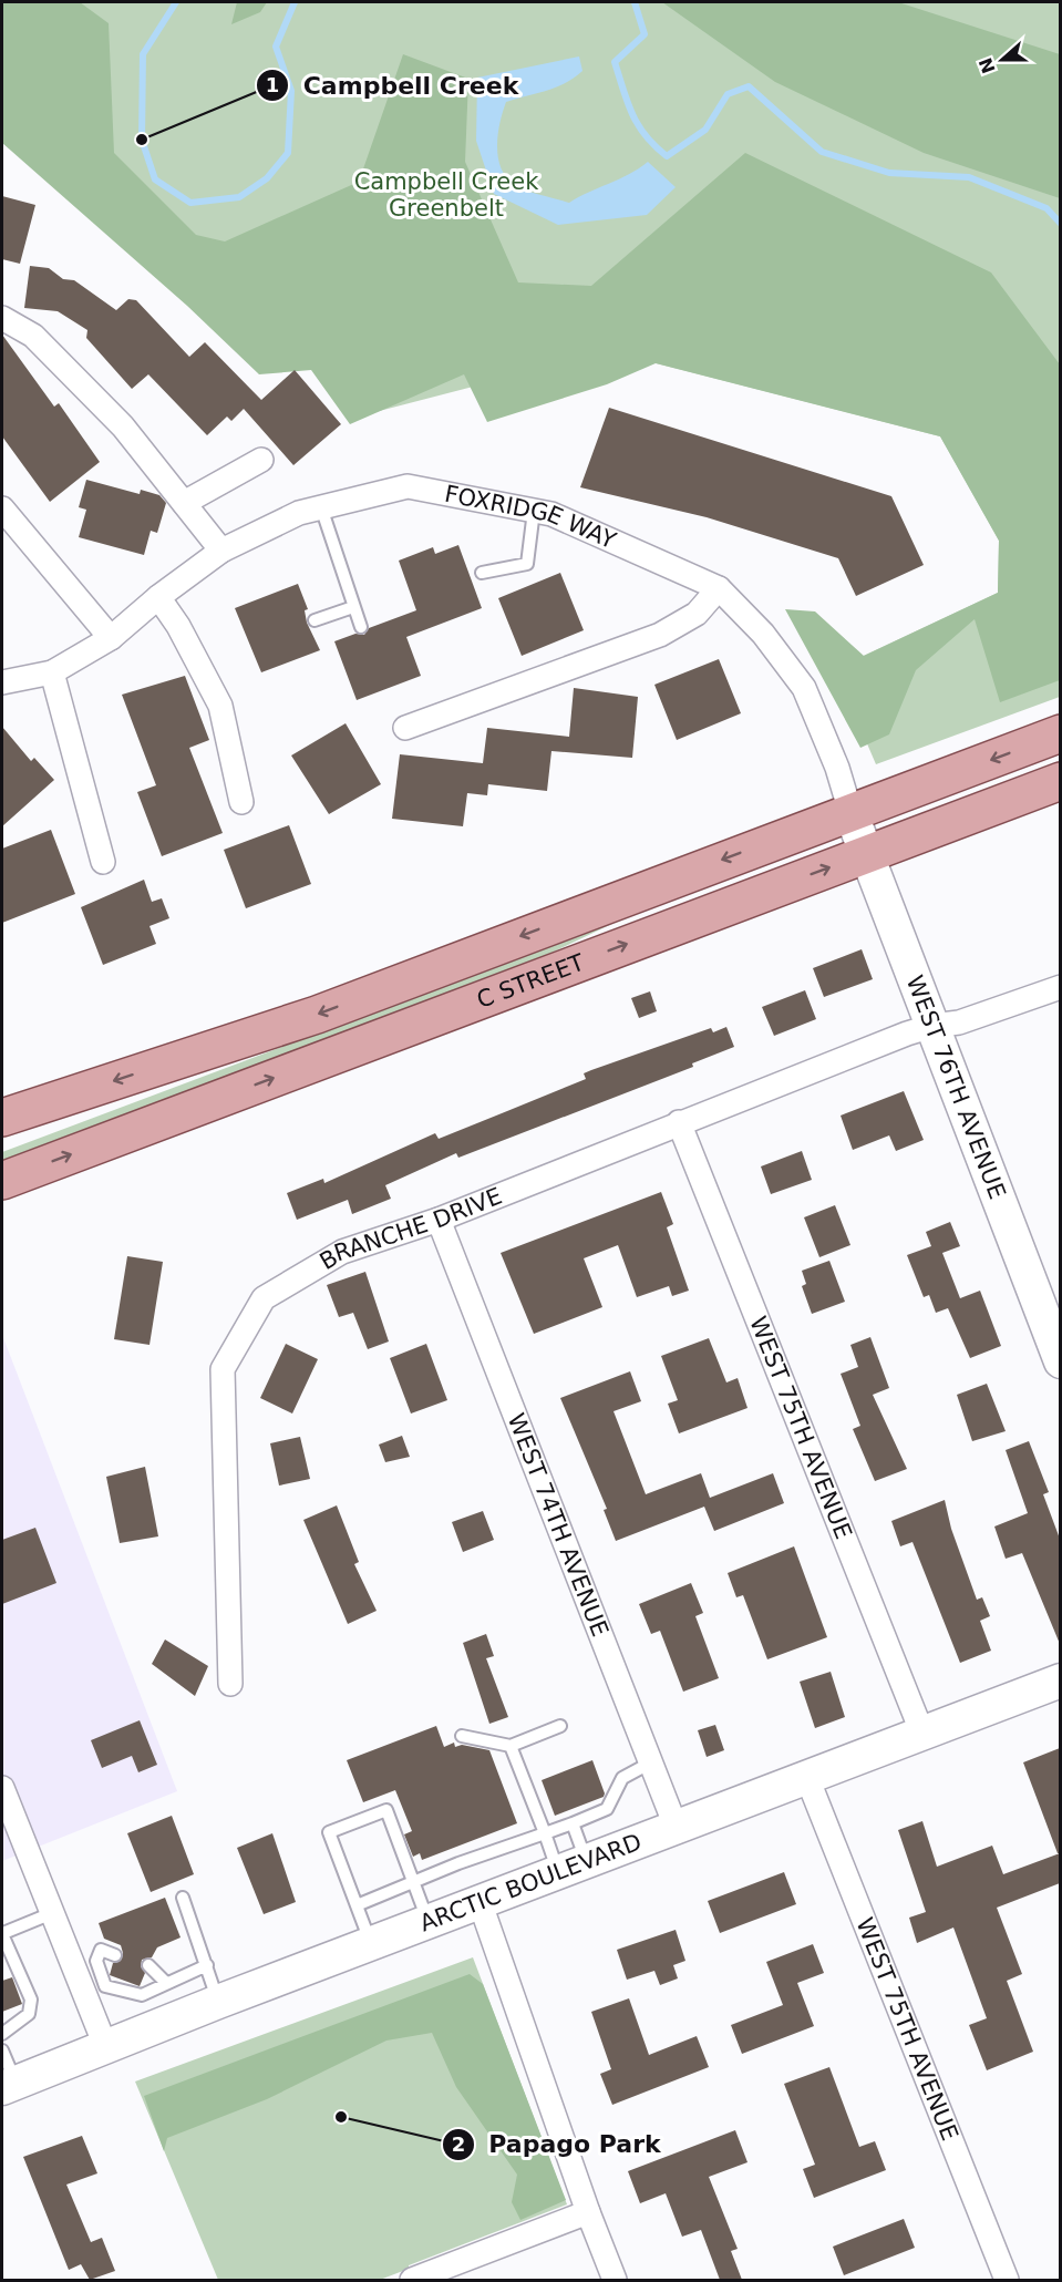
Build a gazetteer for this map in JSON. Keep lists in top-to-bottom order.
{
  "streets": {
    "main road": ["C STREET", "WEST 76TH AVENUE", "ARCTIC BOULEVARD"],
    "street": [
      "FOXRIDGE WAY",
      "BRANCHE DRIVE",
      "WEST 75TH AVENUE",
      "WEST 74TH AVENUE"
    ]
  },
  "crossings": [
    ["FOXRIDGE WAY", "C STREET"],
    ["FOXRIDGE WAY", "WEST 76TH AVENUE"],
    ["C STREET", "WEST 76TH AVENUE"],
    ["WEST 76TH AVENUE", "BRANCHE DRIVE"],
    ["BRANCHE DRIVE", "WEST 75TH AVENUE"],
    ["BRANCHE DRIVE", "WEST 74TH AVENUE"],
    ["WEST 75TH AVENUE", "ARCTIC BOULEVARD"],
    ["WEST 74TH AVENUE", "ARCTIC BOULEVARD"]
  ],
  "parks": ["Campbell Creek Greenbelt"],
  "places": ["Campbell Creek", "Papago Park"],
  "north": "left"
}
